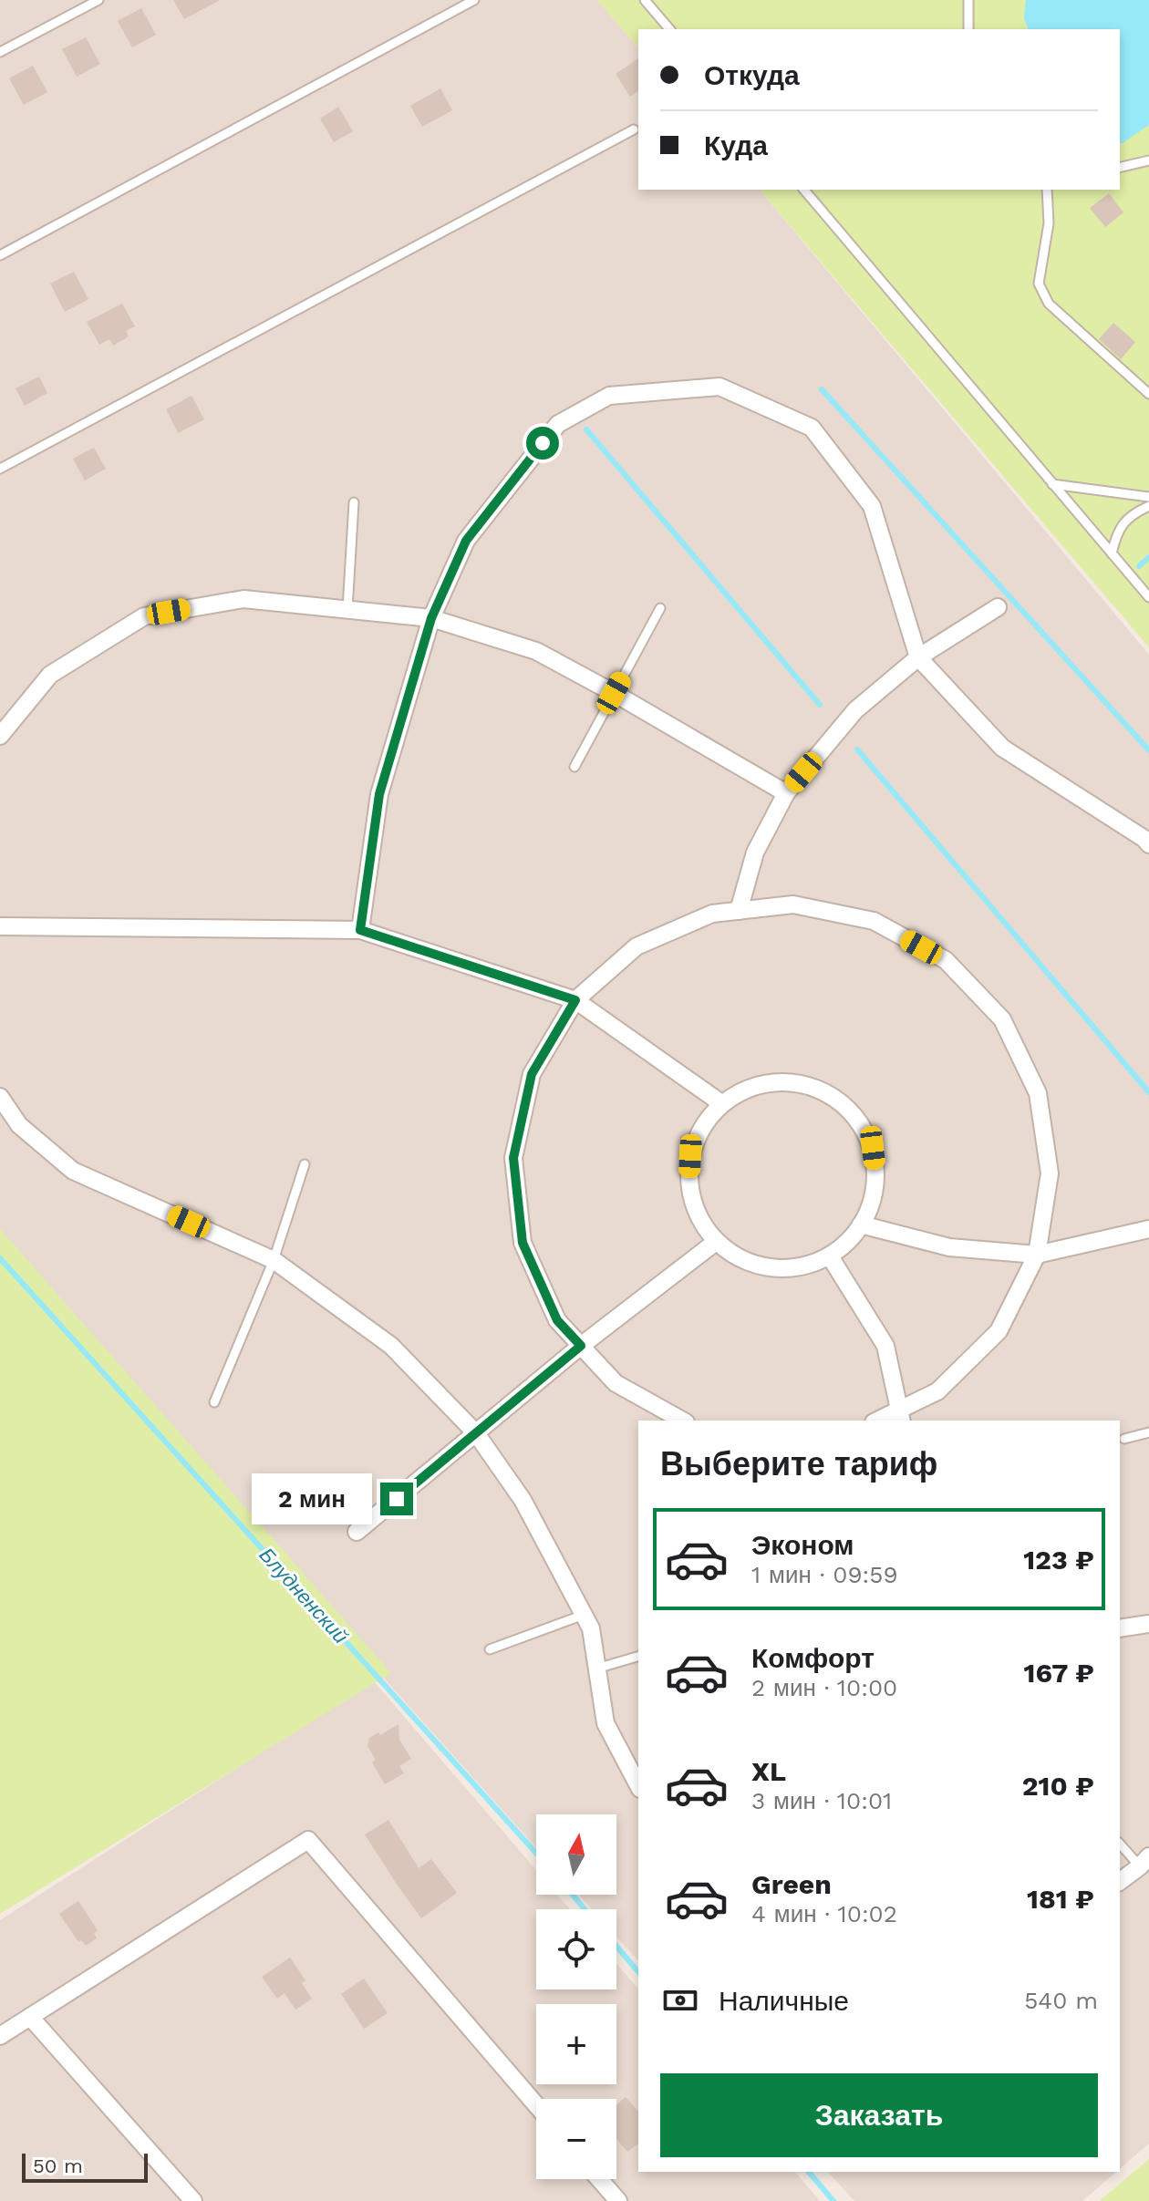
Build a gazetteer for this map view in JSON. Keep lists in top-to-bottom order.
{
  "water": ["Блудненский"],
  "scale_bar": "50 m",
  "north": "top",
  "page": {
    "banner": ["Откуда", "Куда"],
    "heading": "Выберите тариф",
    "bubble": "2 мин",
    "list": [
      {
        "name": "Эконом",
        "note": "1 мин · 09:59",
        "value": "123 ₽"
      },
      {
        "name": "Комфорт",
        "note": "2 мин · 10:00",
        "value": "167 ₽"
      },
      {
        "name": "XL",
        "note": "3 мин · 10:01",
        "value": "210 ₽"
      },
      {
        "name": "Green",
        "note": "4 мин · 10:02",
        "value": "181 ₽"
      }
    ],
    "map_buttons": ["+", "−"],
    "pay": ["Наличные", "540 m"],
    "buttons": "Заказать",
    "scale": "50 m"
  }
}
